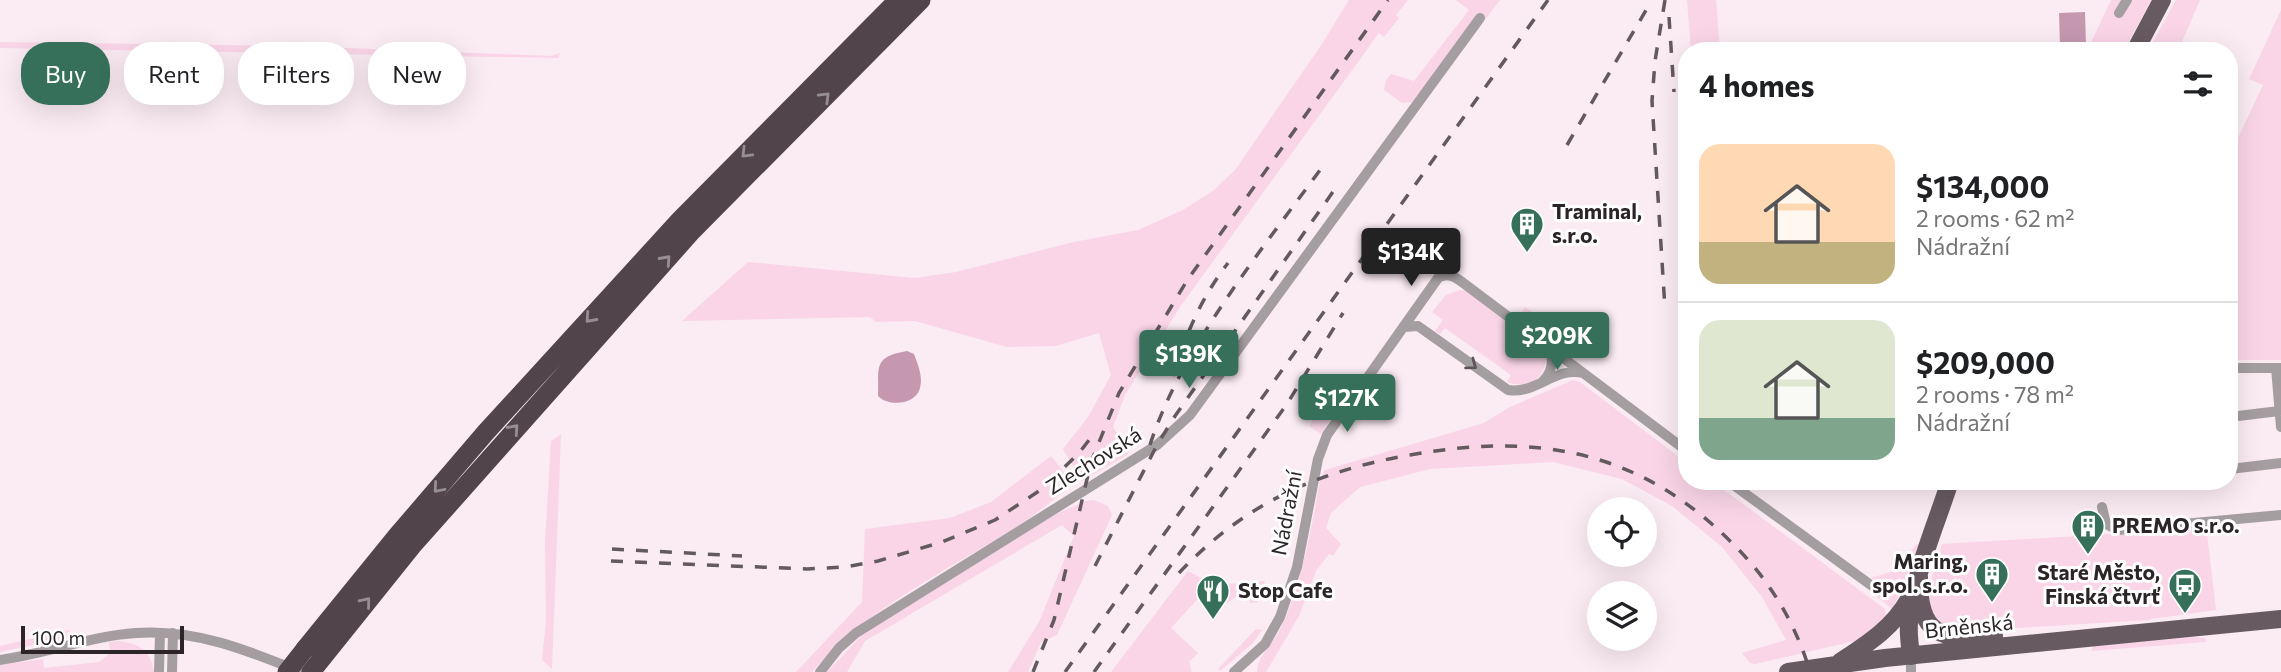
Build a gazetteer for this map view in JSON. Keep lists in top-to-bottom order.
{
  "streets": {
    "main road": ["Brněnská"],
    "street": ["Zlechovská", "Nádražní"]
  },
  "places": {
    "building": ["Traminal, s.r.o.", "PREMO s.r.o.", "Maring, spol. s.r.o."],
    "bus stop": ["Staré Město, Finská čtvrť"],
    "restaurant": ["Stop Cafe"]
  },
  "scale_bar": "100 m",
  "page": {
    "chip": [
      "Buy",
      "Rent",
      "Filters",
      "New"
    ],
    "heading": "4 homes",
    "list": [
      {
        "name": "$134,000",
        "note": "2 rooms · 62 m² · Nádražní"
      },
      {
        "name": "$209,000",
        "note": "2 rooms · 78 m² · Nádražní"
      }
    ],
    "price": [
      "$134K",
      "$209K",
      "$139K",
      "$127K"
    ],
    "scale": "100 m"
  }
}
